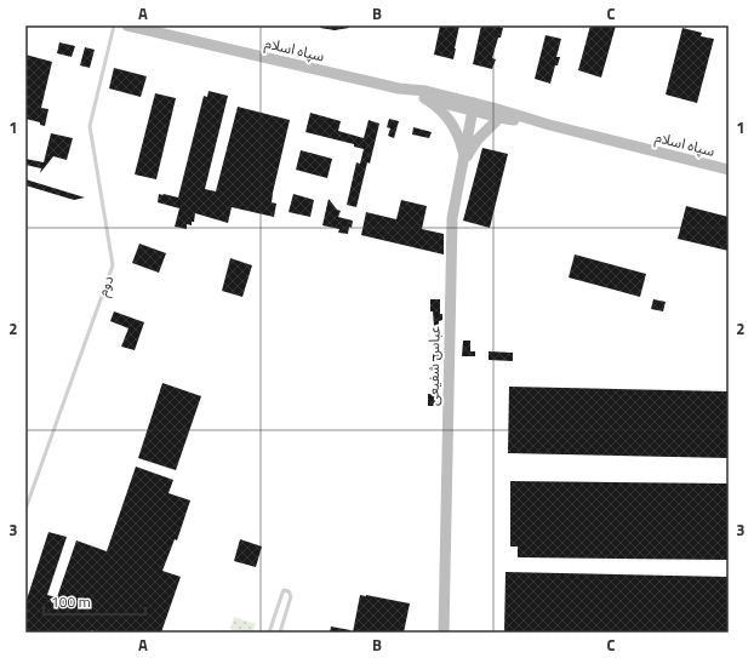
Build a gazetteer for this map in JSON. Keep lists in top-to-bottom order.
{
  "streets": {
    "main road": ["سپاه اسلام", "عباس شفیعی"],
    "lane": ["دوم"]
  },
  "crossings": [
    ["سپاه اسلام", "عباس شفیعی"]
  ],
  "scale_bar": "100 m",
  "grid": {
    "columns": ["A", "B", "C"],
    "rows": ["1", "2", "3"]
  }
}
